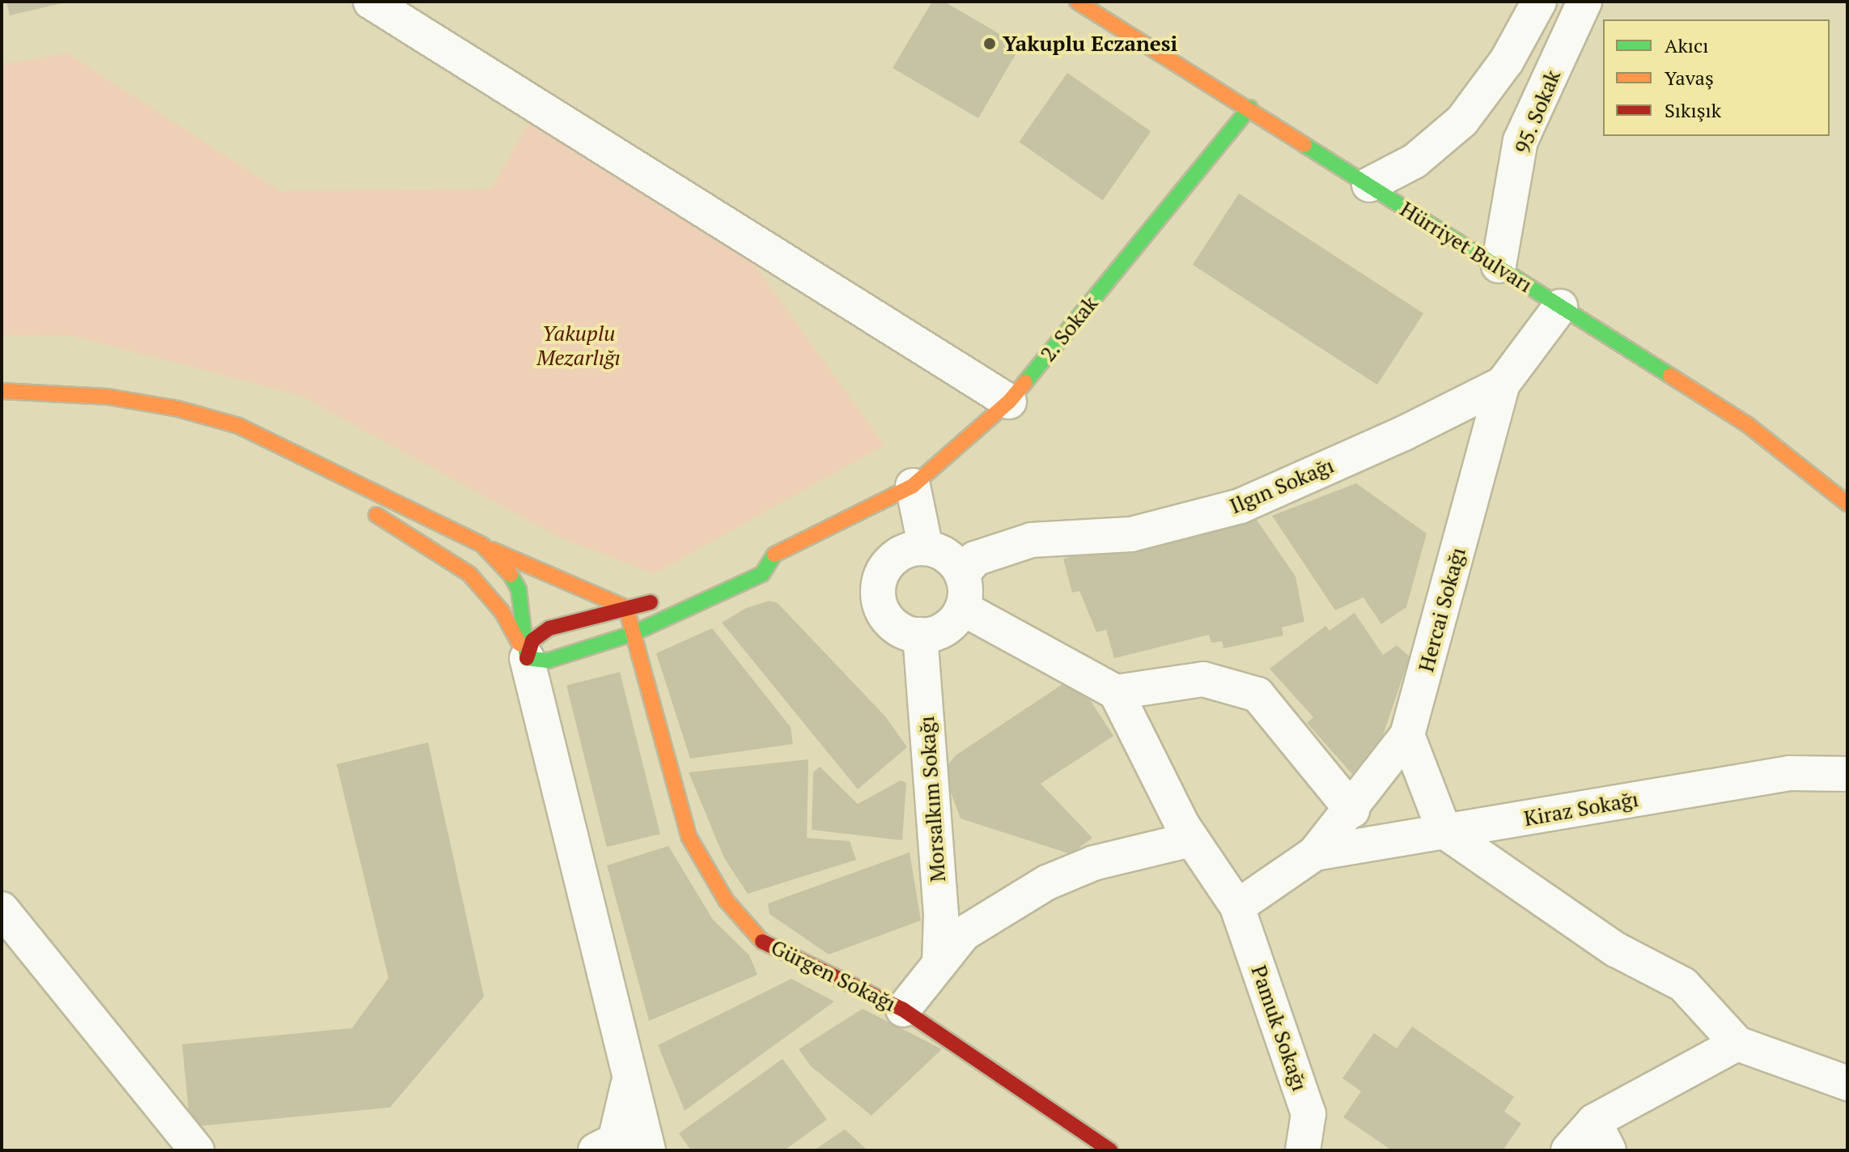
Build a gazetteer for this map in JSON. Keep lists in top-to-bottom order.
{
  "streets": {
    "street": [
      "95. Sokak",
      "Hürriyet Bulvarı",
      "2. Sokak",
      "Ilgın Sokağı",
      "Hercai Sokağı",
      "Morsalkım Sokağı",
      "Kiraz Sokağı",
      "Gürgen Sokağı",
      "Pamuk Sokağı"
    ]
  },
  "crossings": [
    ["95. Sokak", "Hürriyet Bulvarı"],
    ["Hürriyet Bulvarı", "2. Sokak"],
    ["Hürriyet Bulvarı", "Ilgın Sokağı"],
    ["Ilgın Sokağı", "Hercai Sokağı"],
    ["Ilgın Sokağı", "Morsalkım Sokağı"]
  ],
  "parks": ["Yakuplu Mezarlığı"],
  "places": ["Yakuplu Eczanesi"],
  "legend": ["Akıcı", "Yavaş", "Sıkışık"]
}
